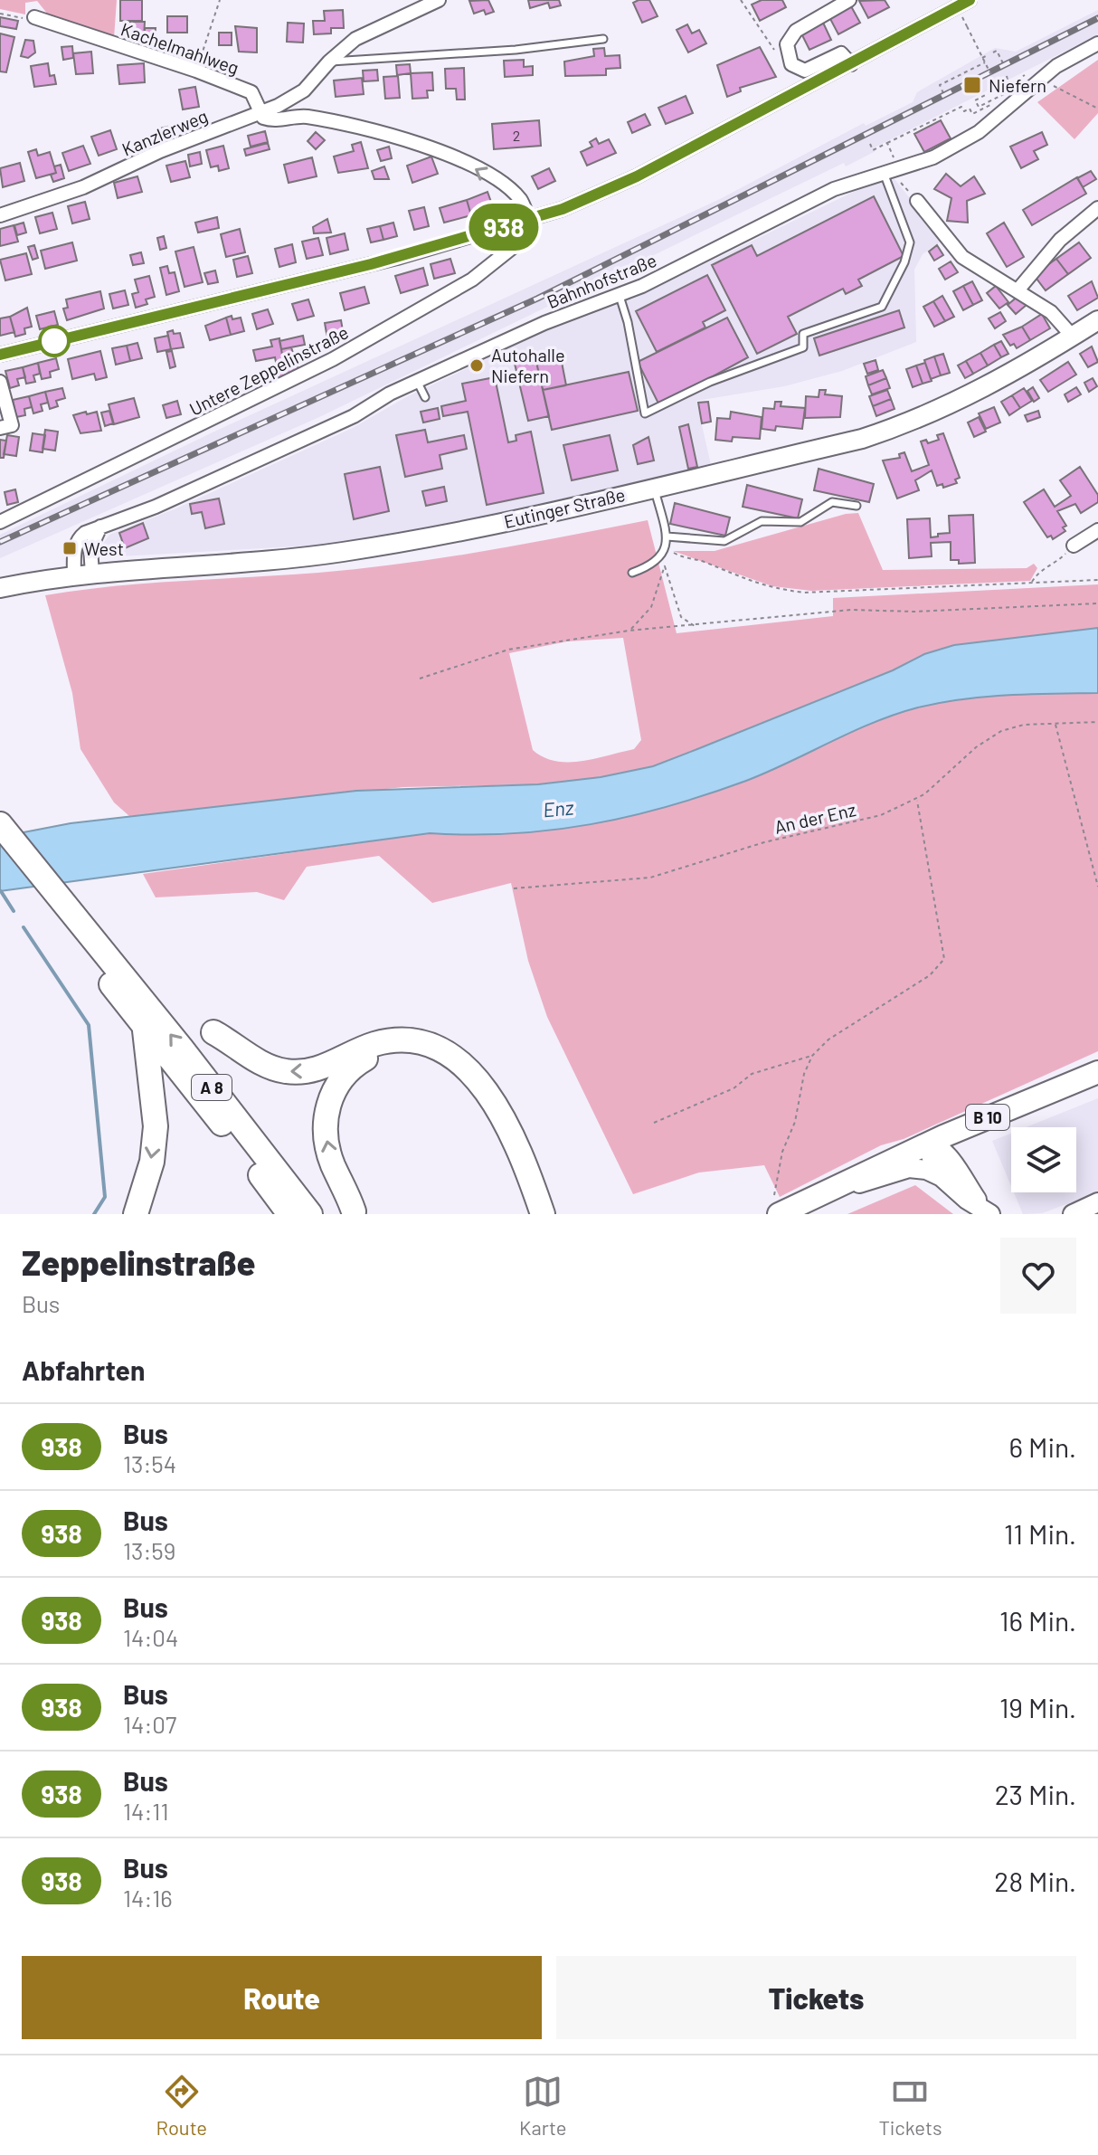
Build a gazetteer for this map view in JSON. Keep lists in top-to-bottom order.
{
  "streets": {
    "highway": ["A 8"],
    "main road": ["B 10"],
    "street": [
      "Kachelmahlweg",
      "Kanzlerweg",
      "Bahnhofstraße",
      "Untere Zeppelinstraße",
      "Eutinger Straße"
    ],
    "path": ["An der Enz"]
  },
  "crossings": [
    ["Kachelmahlweg", "Kanzlerweg"],
    ["Bahnhofstraße", "Eutinger Straße"]
  ],
  "water": ["Enz"],
  "places": {
    "transit": ["Niefern", "West"],
    "other": ["Autohalle Niefern"]
  },
  "lines": ["bus line 938"],
  "house_numbers": ["2"],
  "page": {
    "on_map": "938",
    "heading": [
      ["Zeppelinstraße", "Bus"],
      "Abfahrten"
    ],
    "list": [
      {
        "mark": "938",
        "name": "Bus",
        "note": "13:54",
        "value": "6 Min."
      },
      {
        "mark": "938",
        "name": "Bus",
        "note": "13:59",
        "value": "11 Min."
      },
      {
        "mark": "938",
        "name": "Bus",
        "note": "14:04",
        "value": "16 Min."
      },
      {
        "mark": "938",
        "name": "Bus",
        "note": "14:07",
        "value": "19 Min."
      },
      {
        "mark": "938",
        "name": "Bus",
        "note": "14:11",
        "value": "23 Min."
      },
      {
        "mark": "938",
        "name": "Bus",
        "note": "14:16",
        "value": "28 Min."
      }
    ],
    "buttons": ["Route", "Tickets"],
    "tabs": ["Route", "Karte", "Tickets"]
  }
}
